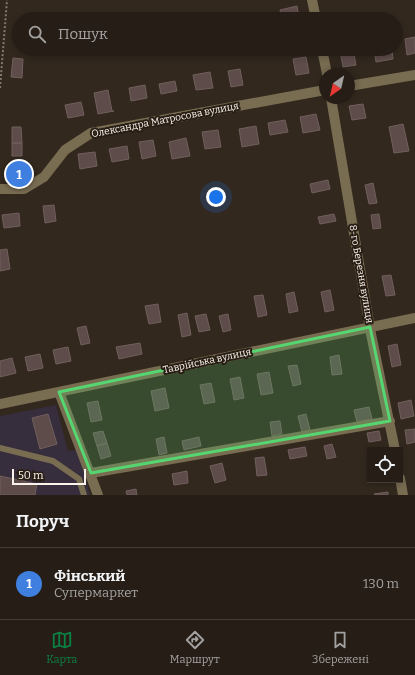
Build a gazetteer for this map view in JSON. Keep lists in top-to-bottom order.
{
  "streets": {
    "street": ["Олександра Матросова вулиця", "8-го Березня вулиця", "Таврійська вулиця"]
  },
  "crossings": [
    ["8-го Березня вулиця", "Таврійська вулиця"]
  ],
  "scale_bar": "50 m",
  "north": "bottom left",
  "page": {
    "search": "Пошук",
    "pins": "1",
    "scale": "50 m",
    "heading": "Поруч",
    "list": [
      {
        "mark": "1",
        "name": "Фінський",
        "note": "Супермаркет",
        "value": "130 m"
      }
    ],
    "nav": ["Карта", "Маршрут", "Збережені"]
  }
}
